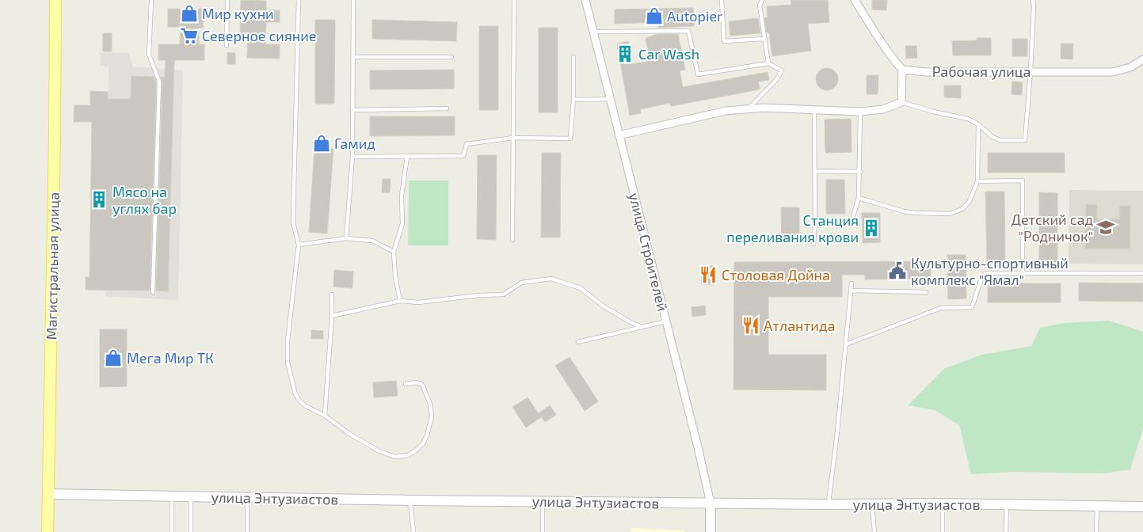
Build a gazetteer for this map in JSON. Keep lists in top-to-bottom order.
{
  "streets": {
    "main road": ["Магистральная улица"],
    "street": ["Рабочая улица", "улица Строителей", "улица Энтузиастов"]
  },
  "crossings": [
    ["улица Строителей", "улица Энтузиастов"],
    ["Магистральная улица", "улица Энтузиастов"]
  ],
  "places": {
    "shop": [
      "Мир кухни",
      "Autopier",
      "Гамид",
      "Мега Мир ТК"
    ],
    "supermarket": ["Северное сияние"],
    "building": ["Car Wash", "Мясо на углях бар", "Станция переливания крови"],
    "school or university": ["Детский сад \"Родничок\""],
    "public building": ["Культурно-спортивный комплекс \"Ямал\""],
    "restaurant": ["Столовая Дойна", "Атлантида"]
  }
}
